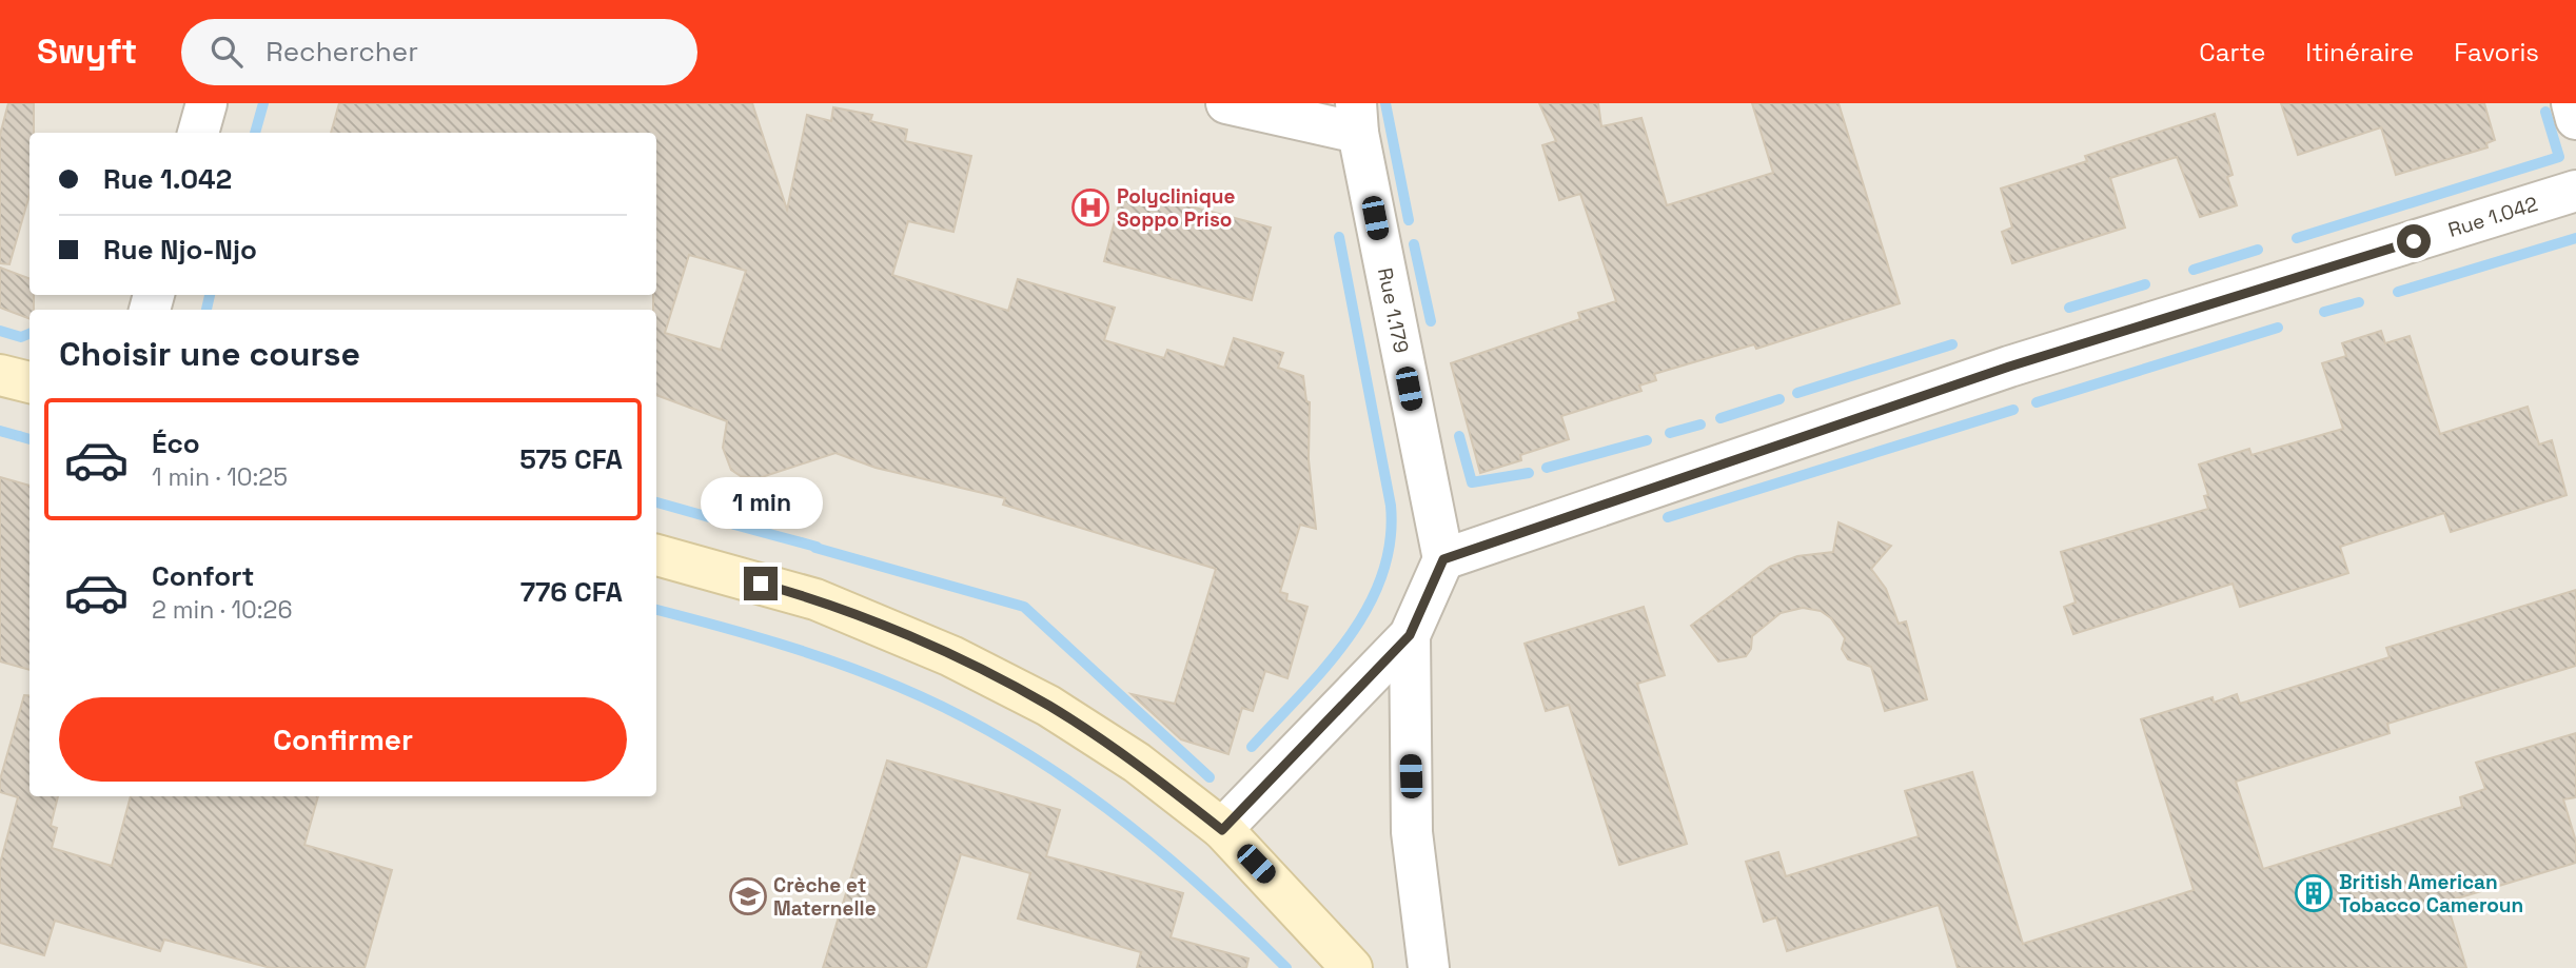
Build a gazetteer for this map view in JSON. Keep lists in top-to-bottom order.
{
  "streets": {
    "street": ["Rue 1.042", "Rue 1.179"]
  },
  "crossings": [
    ["Rue 1.042", "Rue 1.179"]
  ],
  "places": {
    "hospital": ["Polyclinique Soppo Priso"],
    "building": ["British American Tobacco Cameroun"],
    "school or university": ["Crèche et Maternelle"]
  },
  "page": {
    "header": "Swyft",
    "search": "Rechercher",
    "nav": ["Carte", "Itinéraire", "Favoris"],
    "banner": ["Rue 1.042", "Rue Njo-Njo"],
    "heading": "Choisir une course",
    "list": [
      {
        "name": "Éco",
        "note": "1 min · 10:25",
        "value": "575 CFA"
      },
      {
        "name": "Confort",
        "note": "2 min · 10:26",
        "value": "776 CFA"
      }
    ],
    "bubble": "1 min",
    "buttons": "Confirmer"
  }
}
